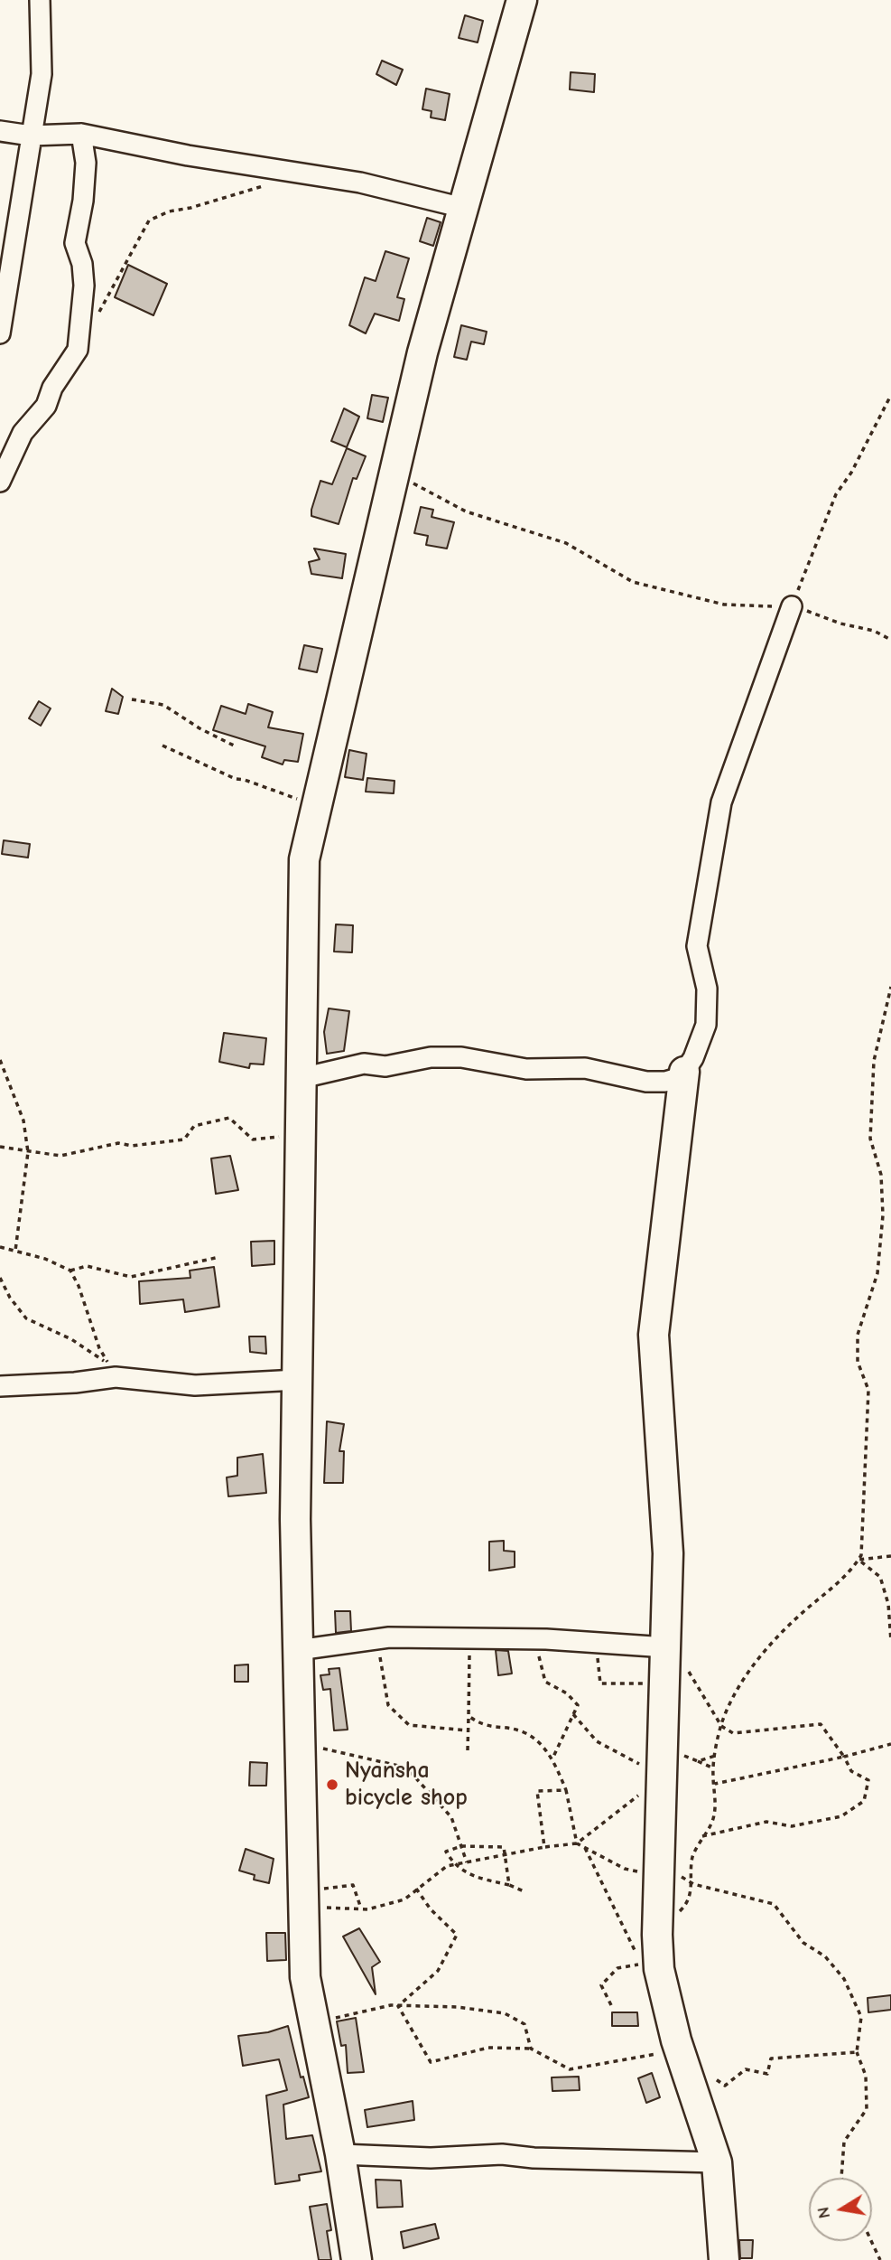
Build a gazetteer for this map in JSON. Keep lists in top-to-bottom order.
{
  "places": ["Nyansha bicycle shop"],
  "north": "left"
}
